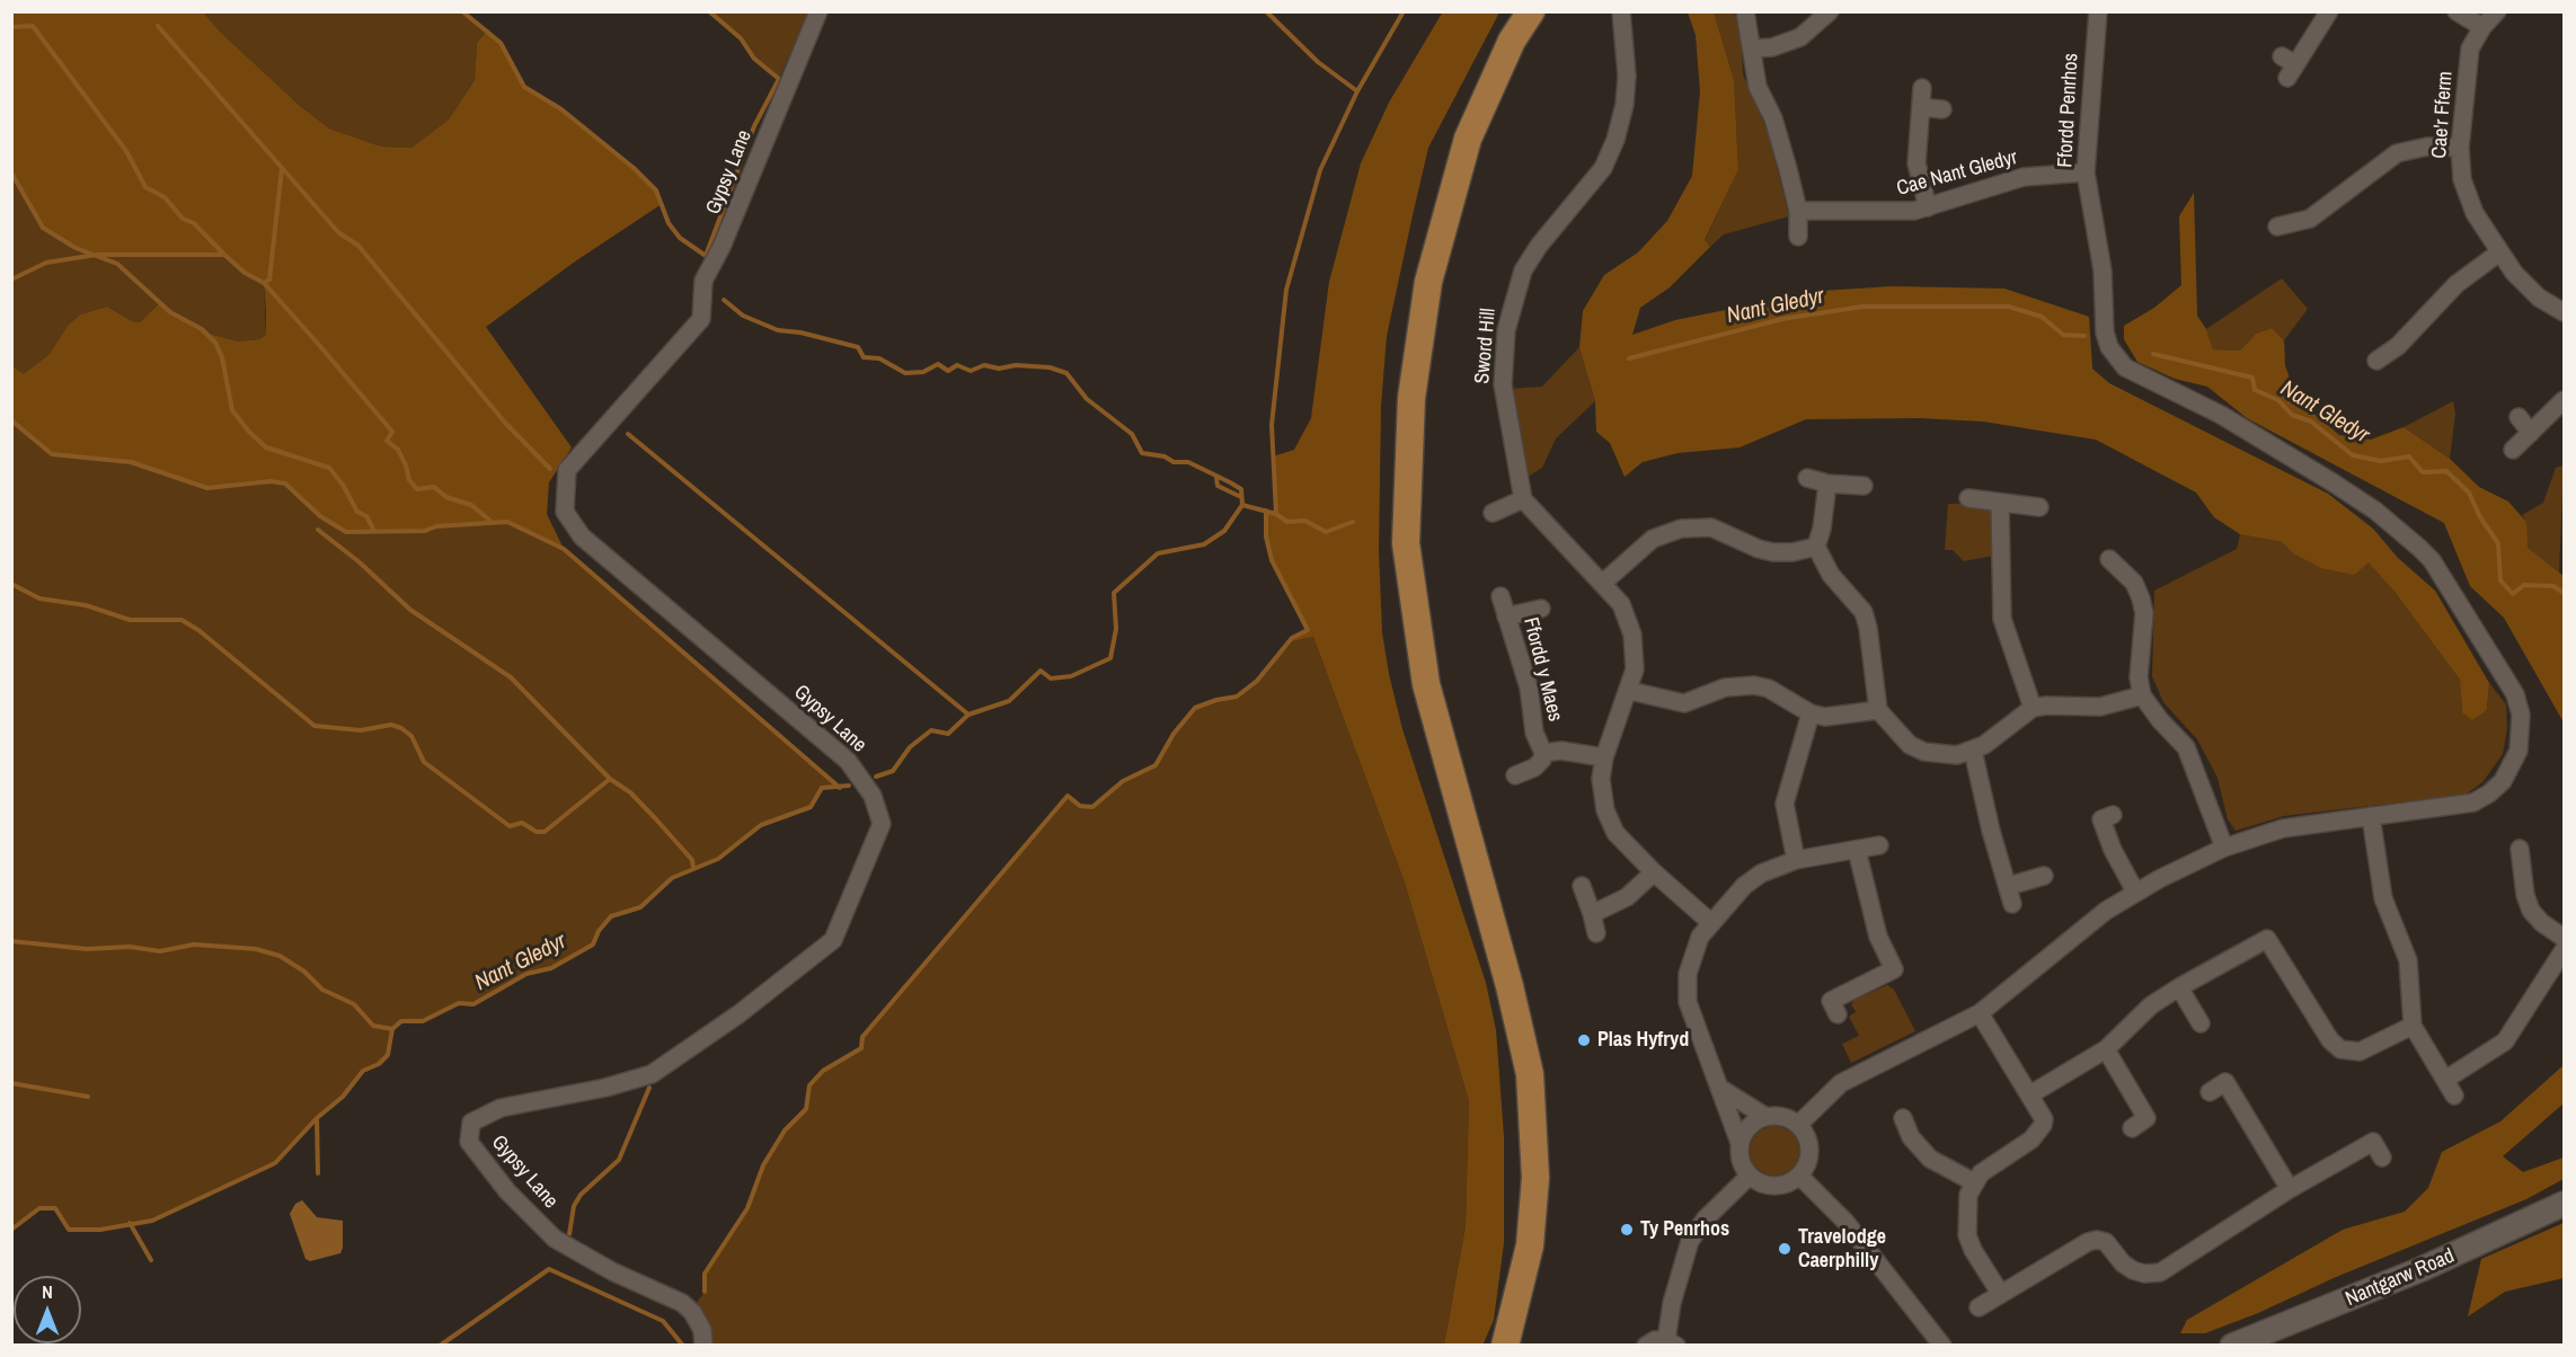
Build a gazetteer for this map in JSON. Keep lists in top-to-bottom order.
{
  "streets": {
    "main road": ["Nantgarw Road"],
    "street": [
      "Ffordd Penrhos",
      "Cae'r Fferm",
      "Gypsy Lane",
      "Cae Nant Gledyr",
      "Sword Hill",
      "Ffordd y Maes"
    ]
  },
  "crossings": [
    ["Ffordd Penrhos", "Cae Nant Gledyr"]
  ],
  "water": ["Nant Gledyr"],
  "places": ["Plas Hyfryd", "Ty Penrhos", "Travelodge Caerphilly"],
  "north": "top"
}
